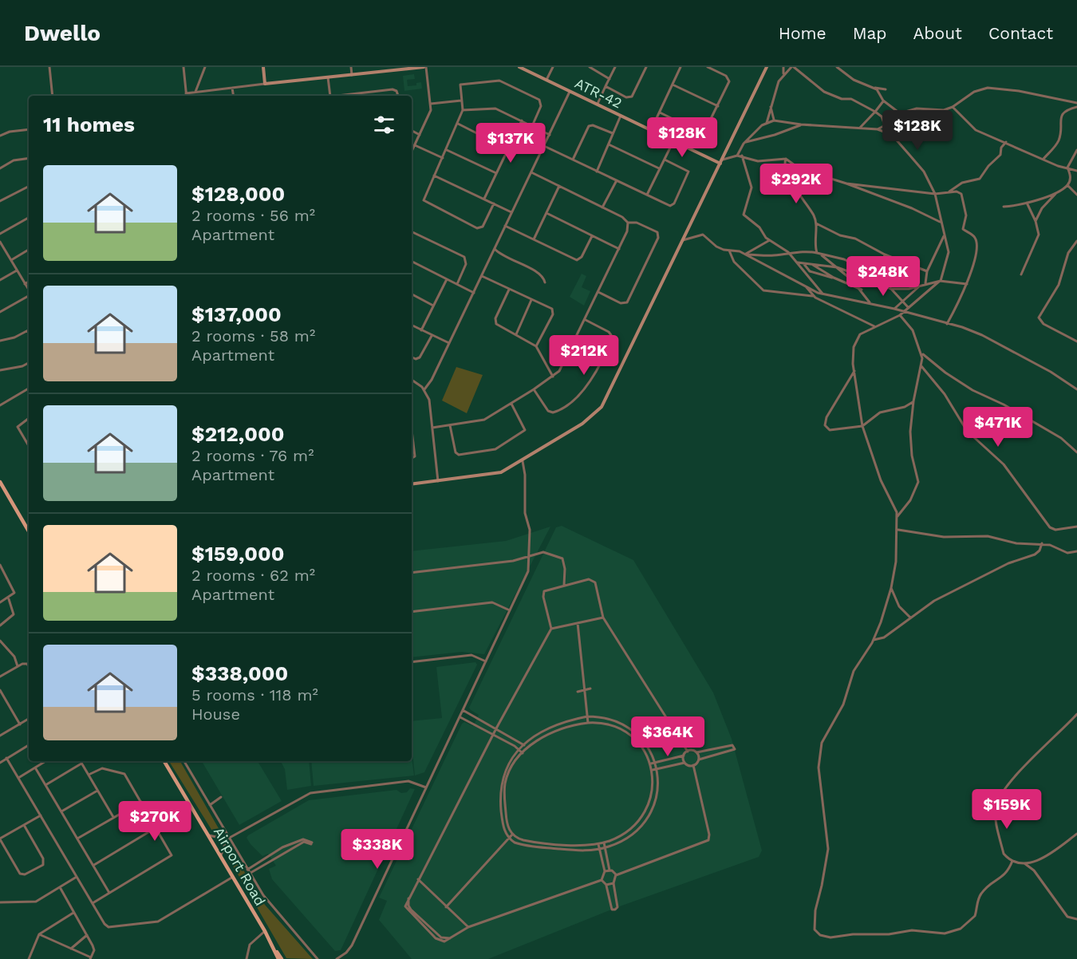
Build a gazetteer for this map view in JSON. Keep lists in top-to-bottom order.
{
  "streets": {
    "main road": ["ATR-42", "Airport Road"]
  },
  "page": {
    "header": "Dwello",
    "nav": [
      "Home",
      "Map",
      "About",
      "Contact"
    ],
    "heading": "11 homes",
    "price": [
      "$128K",
      "$128K",
      "$137K",
      "$292K",
      "$248K",
      "$212K",
      "$471K",
      "$364K",
      "$159K",
      "$270K",
      "$338K"
    ],
    "list": [
      {
        "name": "$128,000",
        "note": "2 rooms · 56 m² · Apartment"
      },
      {
        "name": "$137,000",
        "note": "2 rooms · 58 m² · Apartment"
      },
      {
        "name": "$212,000",
        "note": "2 rooms · 76 m² · Apartment"
      },
      {
        "name": "$159,000",
        "note": "2 rooms · 62 m² · Apartment"
      },
      {
        "name": "$338,000",
        "note": "5 rooms · 118 m² · House"
      }
    ]
  }
}
